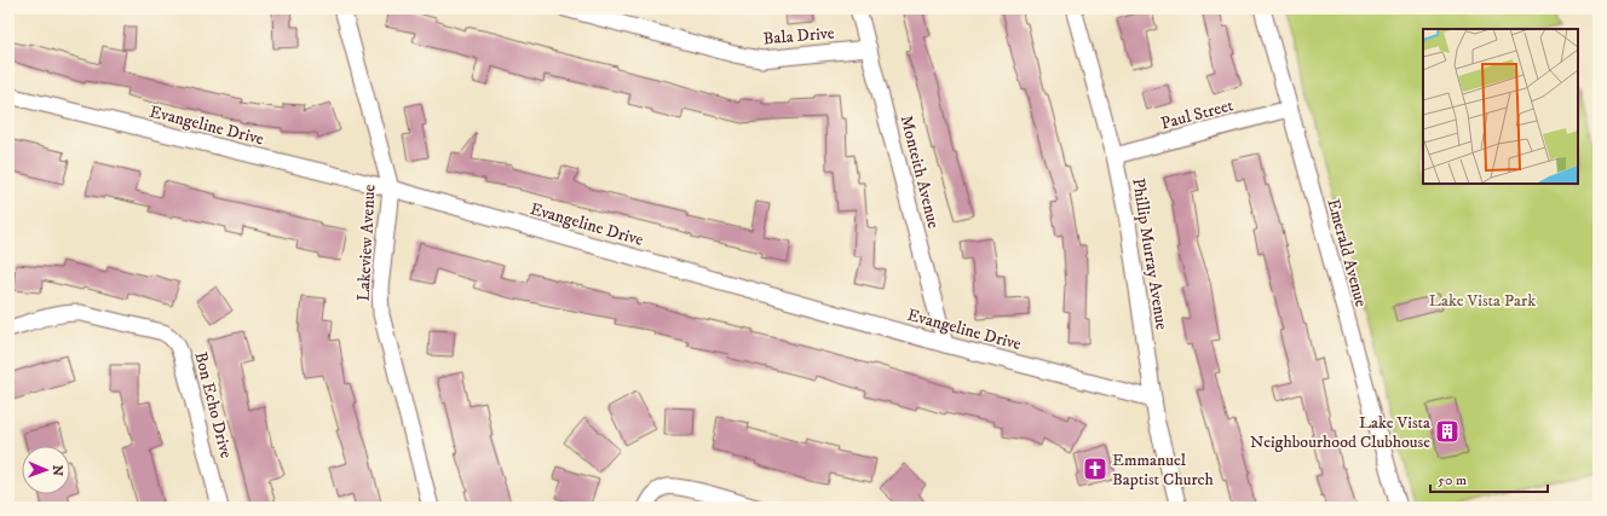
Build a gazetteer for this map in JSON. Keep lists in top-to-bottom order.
{
  "streets": {
    "street": [
      "Bala Drive",
      "Paul Street",
      "Evangeline Drive",
      "Monteith Avenue",
      "Lakeview Avenue",
      "Emerald Avenue",
      "Phillip Murray Avenue",
      "Bon Echo Drive"
    ]
  },
  "crossings": [
    ["Bala Drive", "Monteith Avenue"],
    ["Paul Street", "Emerald Avenue"],
    ["Paul Street", "Phillip Murray Avenue"],
    ["Evangeline Drive", "Monteith Avenue"],
    ["Evangeline Drive", "Lakeview Avenue"],
    ["Evangeline Drive", "Phillip Murray Avenue"]
  ],
  "parks": ["Lake Vista Park"],
  "places": {
    "building": ["Lake Vista Neighbourhood Clubhouse"],
    "church": ["Emmanuel Baptist Church"]
  },
  "scale_bar": "50 m",
  "north": "right"
}
